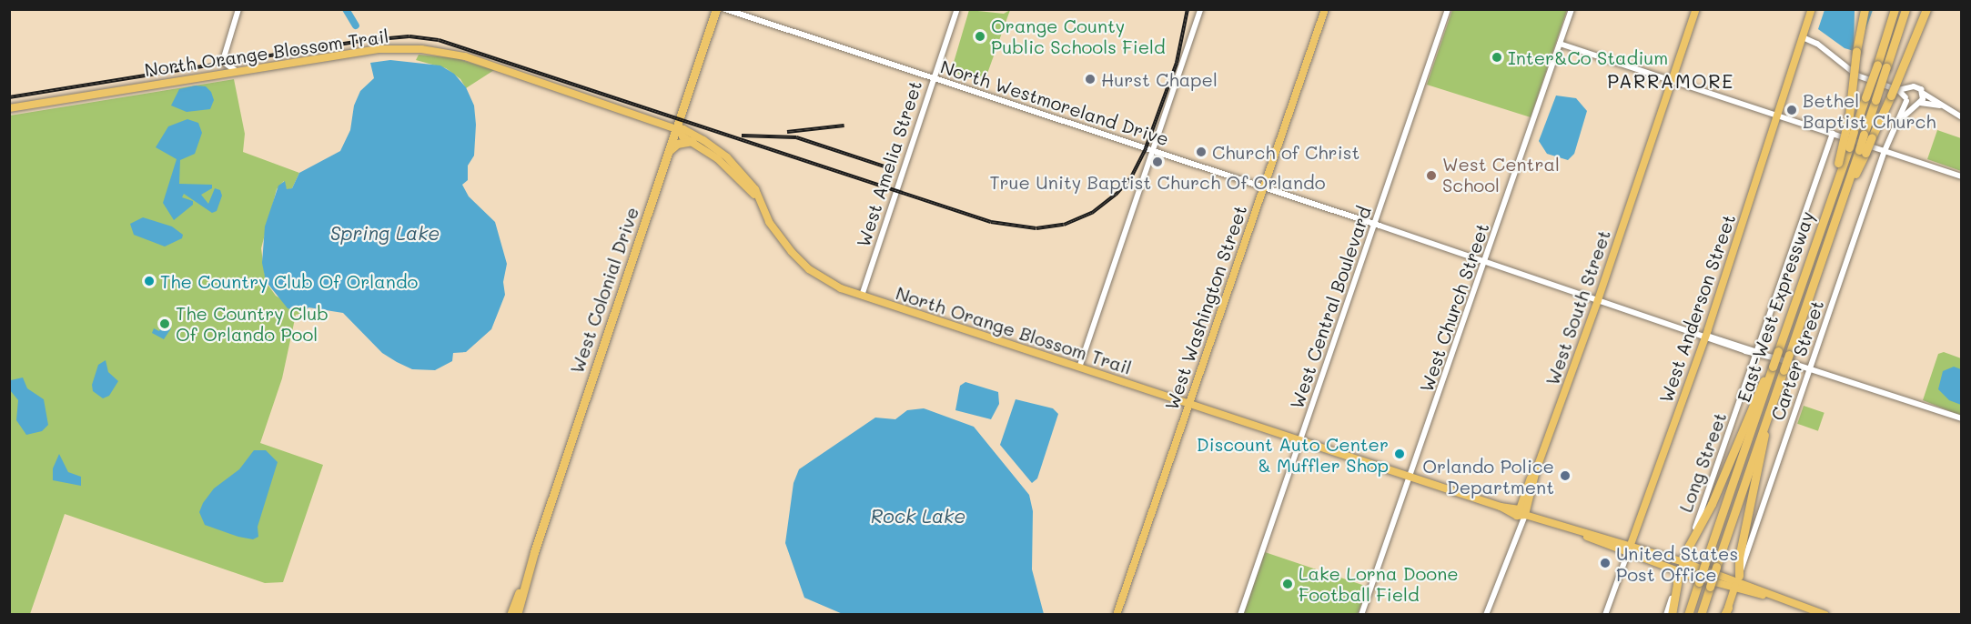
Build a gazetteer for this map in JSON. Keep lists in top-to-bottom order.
{
  "streets": {
    "highway": ["West Colonial Drive", "East-West Expressway"],
    "main road": [
      "North Orange Blossom Trail",
      "West Washington Street",
      "West South Street",
      "West Anderson Street",
      "Carter Street",
      "Long Street"
    ],
    "street": [
      "North Westmoreland Drive",
      "West Amelia Street",
      "West Central Boulevard",
      "West Church Street"
    ]
  },
  "crossings": [
    ["North Orange Blossom Trail", "West Amelia Street"],
    ["North Orange Blossom Trail", "West Colonial Drive"],
    ["North Orange Blossom Trail", "West Washington Street"],
    ["North Orange Blossom Trail", "West Central Boulevard"],
    ["North Orange Blossom Trail", "West Church Street"],
    ["North Orange Blossom Trail", "West South Street"],
    ["North Orange Blossom Trail", "West Anderson Street"],
    ["North Westmoreland Drive", "West Amelia Street"],
    ["North Westmoreland Drive", "West Washington Street"],
    ["North Westmoreland Drive", "West Central Boulevard"],
    ["North Westmoreland Drive", "West Church Street"],
    ["North Westmoreland Drive", "West South Street"],
    ["North Westmoreland Drive", "West Anderson Street"],
    ["North Westmoreland Drive", "Carter Street"],
    ["North Westmoreland Drive", "Long Street"]
  ],
  "districts": ["PARRAMORE"],
  "water": ["Spring Lake", "Rock Lake"],
  "places": [
    "Orange County Public Schools Field",
    "Inter&Co Stadium",
    "Hurst Chapel",
    "Bethel Baptist Church",
    "Church of Christ",
    "True Unity Baptist Church Of Orlando",
    "West Central School",
    "The Country Club Of Orlando",
    "The Country Club Of Orlando Pool",
    "Discount Auto Center & Muffler Shop",
    "Orlando Police Department",
    "United States Post Office",
    "Lake Lorna Doone Football Field"
  ]
}
